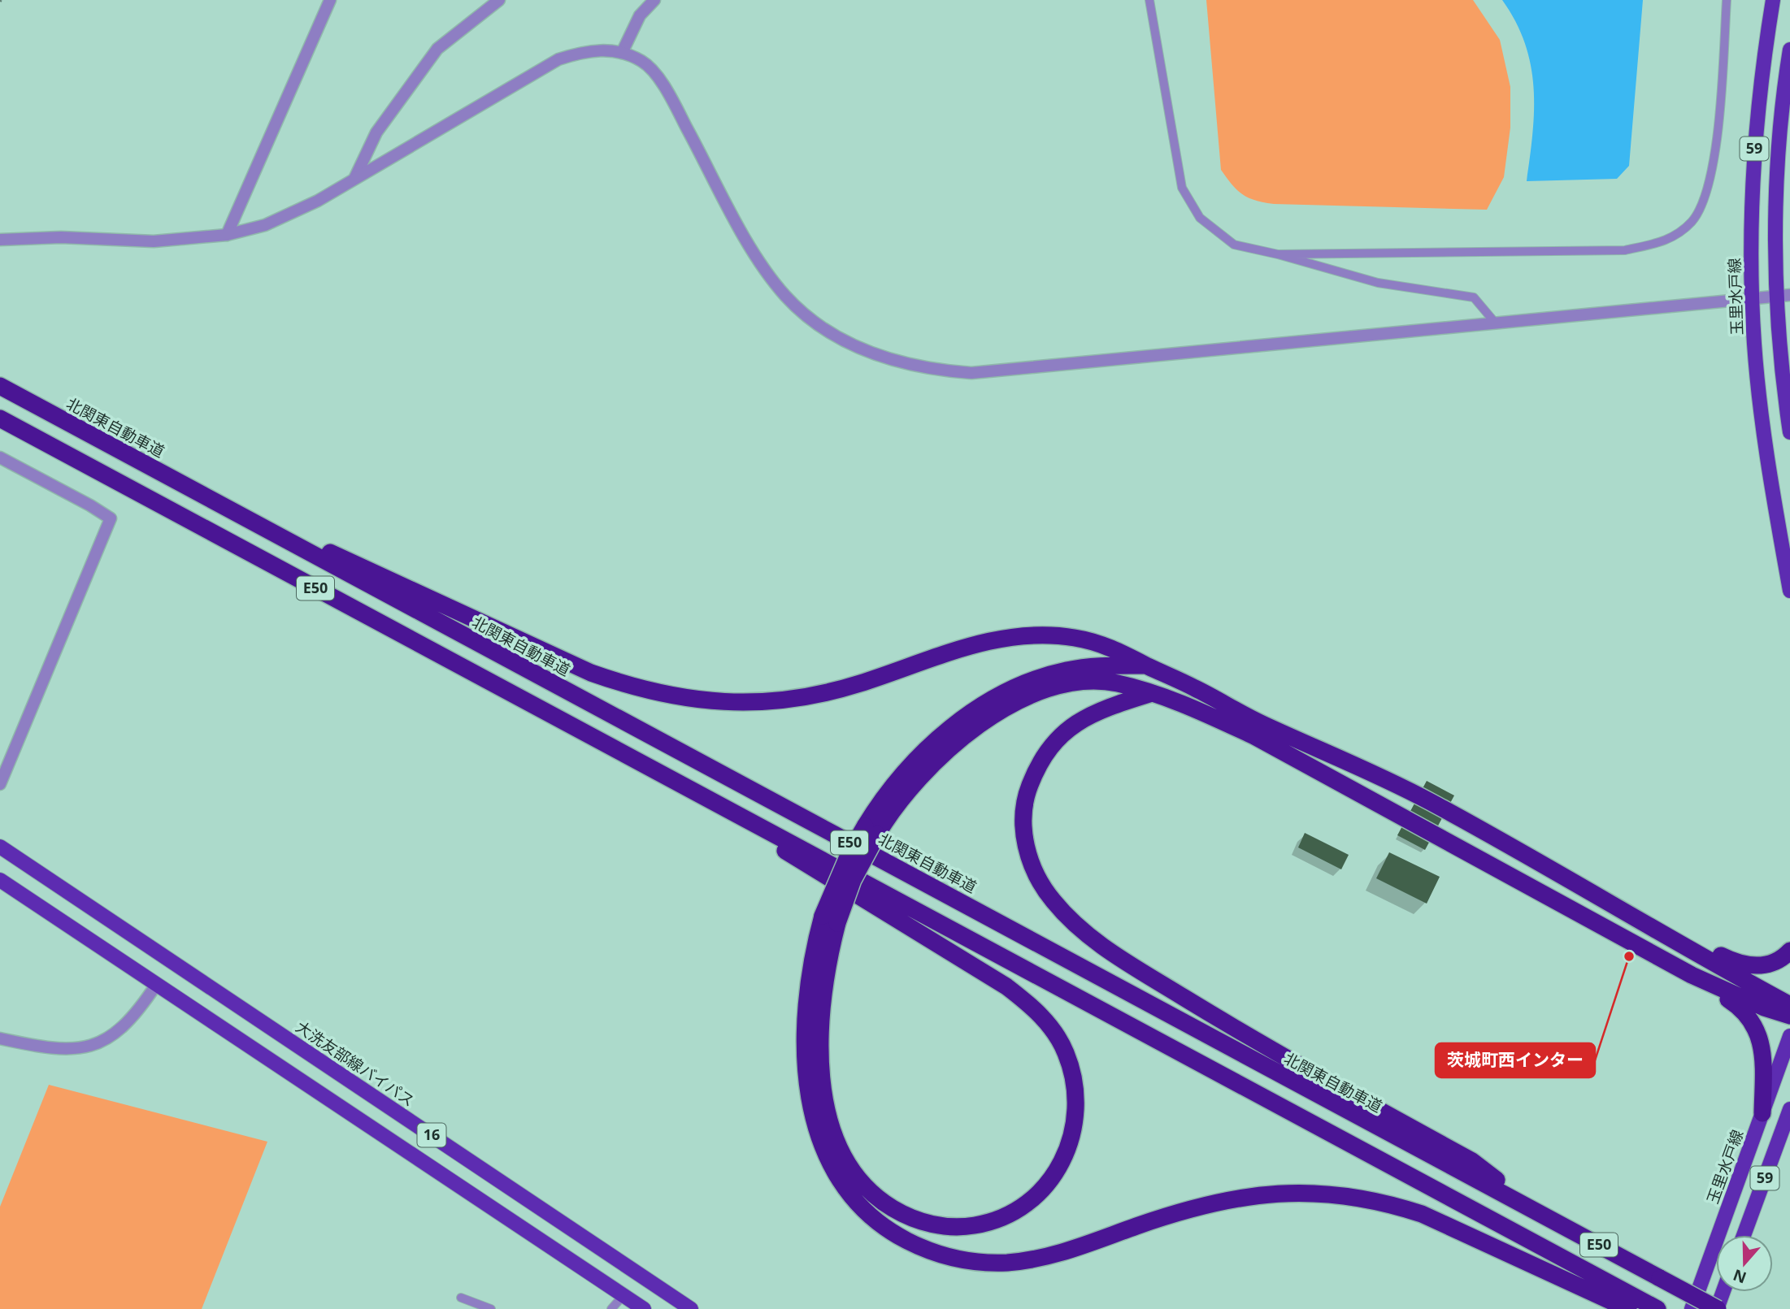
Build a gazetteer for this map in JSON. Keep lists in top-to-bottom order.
{
  "streets": {
    "highway": ["北関東自動車道", "E50"],
    "main road": [
      "59",
      "玉里水戸線",
      "大洗友部線バイパス",
      "16"
    ]
  },
  "places": ["茨城町西インター"],
  "north": "bottom"
}
